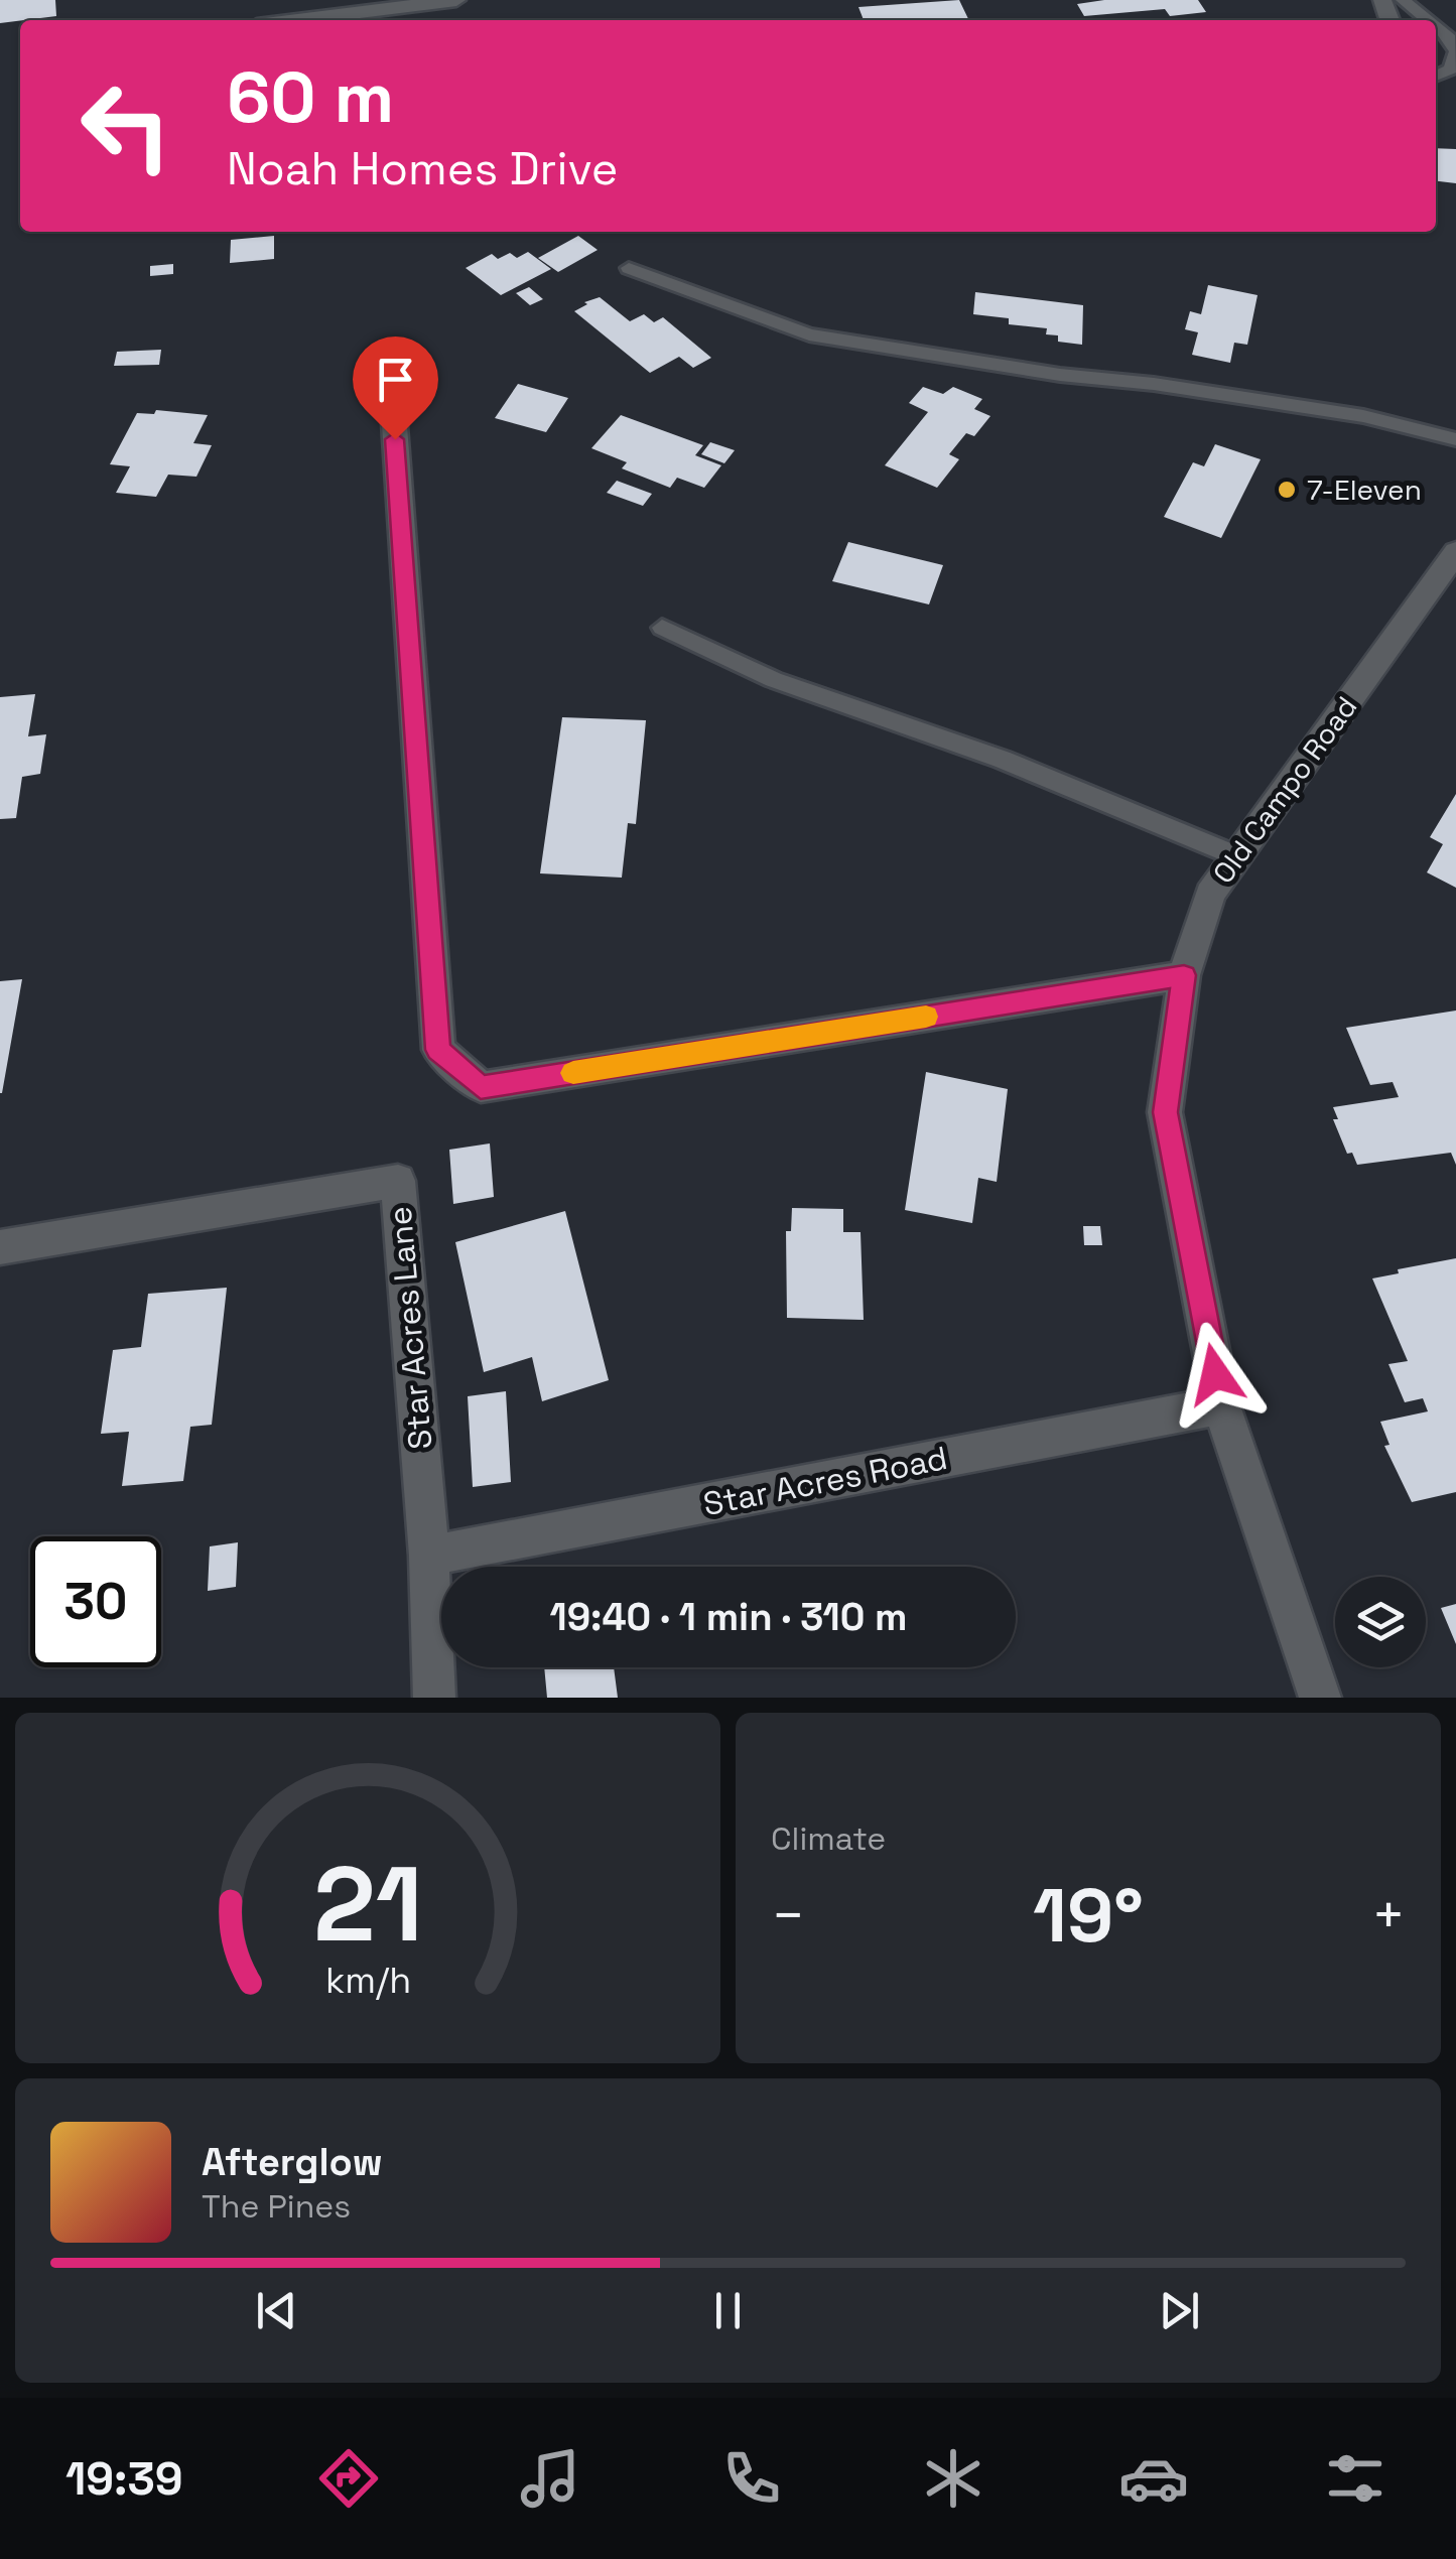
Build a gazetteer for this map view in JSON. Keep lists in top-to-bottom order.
{
  "streets": {
    "street": ["Old Campo Road", "Star Acres Lane", "Star Acres Road"]
  },
  "crossings": [
    ["Old Campo Road", "Star Acres Road"],
    ["Star Acres Lane", "Star Acres Road"]
  ],
  "places": ["7-Eleven"],
  "page": {
    "turn": ["60 m", "Noah Homes Drive"],
    "limit": "30",
    "trip": "19:40 · 1 min · 310 m",
    "tile": "Climate",
    "heat": ["−", "19°", "+"],
    "song": ["Afterglow", "The Pines"],
    "tabs": "19:39",
    "gauge": ["21", "km/h"]
  }
}
